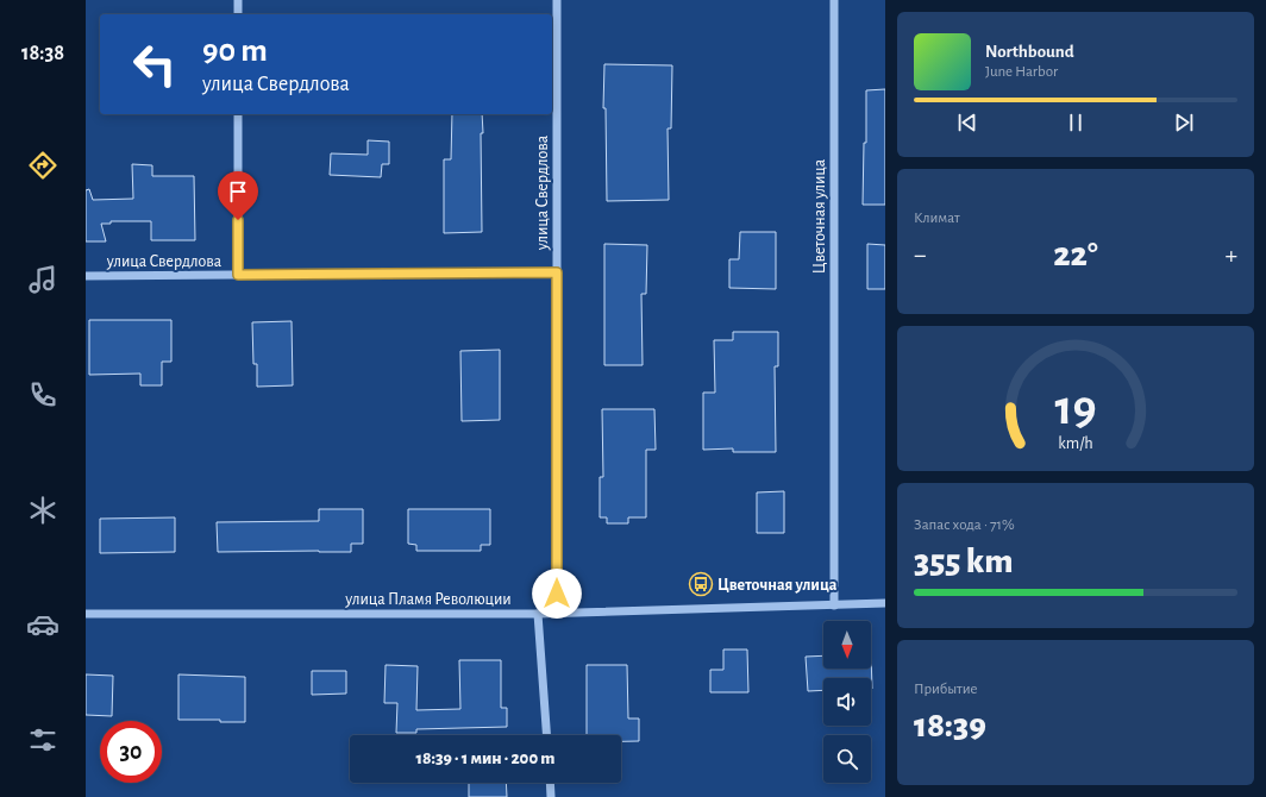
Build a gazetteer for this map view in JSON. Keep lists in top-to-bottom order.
{
  "streets": {
    "street": ["улица Свердлова", "Цветочная улица", "улица Пламя Революции"]
  },
  "crossings": [
    ["улица Свердлова", "улица Пламя Революции"],
    ["Цветочная улица", "улица Пламя Революции"]
  ],
  "places": {
    "bus stop": ["Цветочная улица"]
  },
  "north": "bottom",
  "page": {
    "tabs": "18:38",
    "turn": ["90 m", "улица Свердлова"],
    "song": ["Northbound", "June Harbor"],
    "tile": [
      "Климат",
      ["Запас хода · 71%", "355 km"],
      ["Прибытие", "18:39"]
    ],
    "heat": ["−", "22°", "+"],
    "limit": "30",
    "trip": "18:39 · 1 мин · 200 m",
    "gauge": ["19", "km/h"]
  }
}
